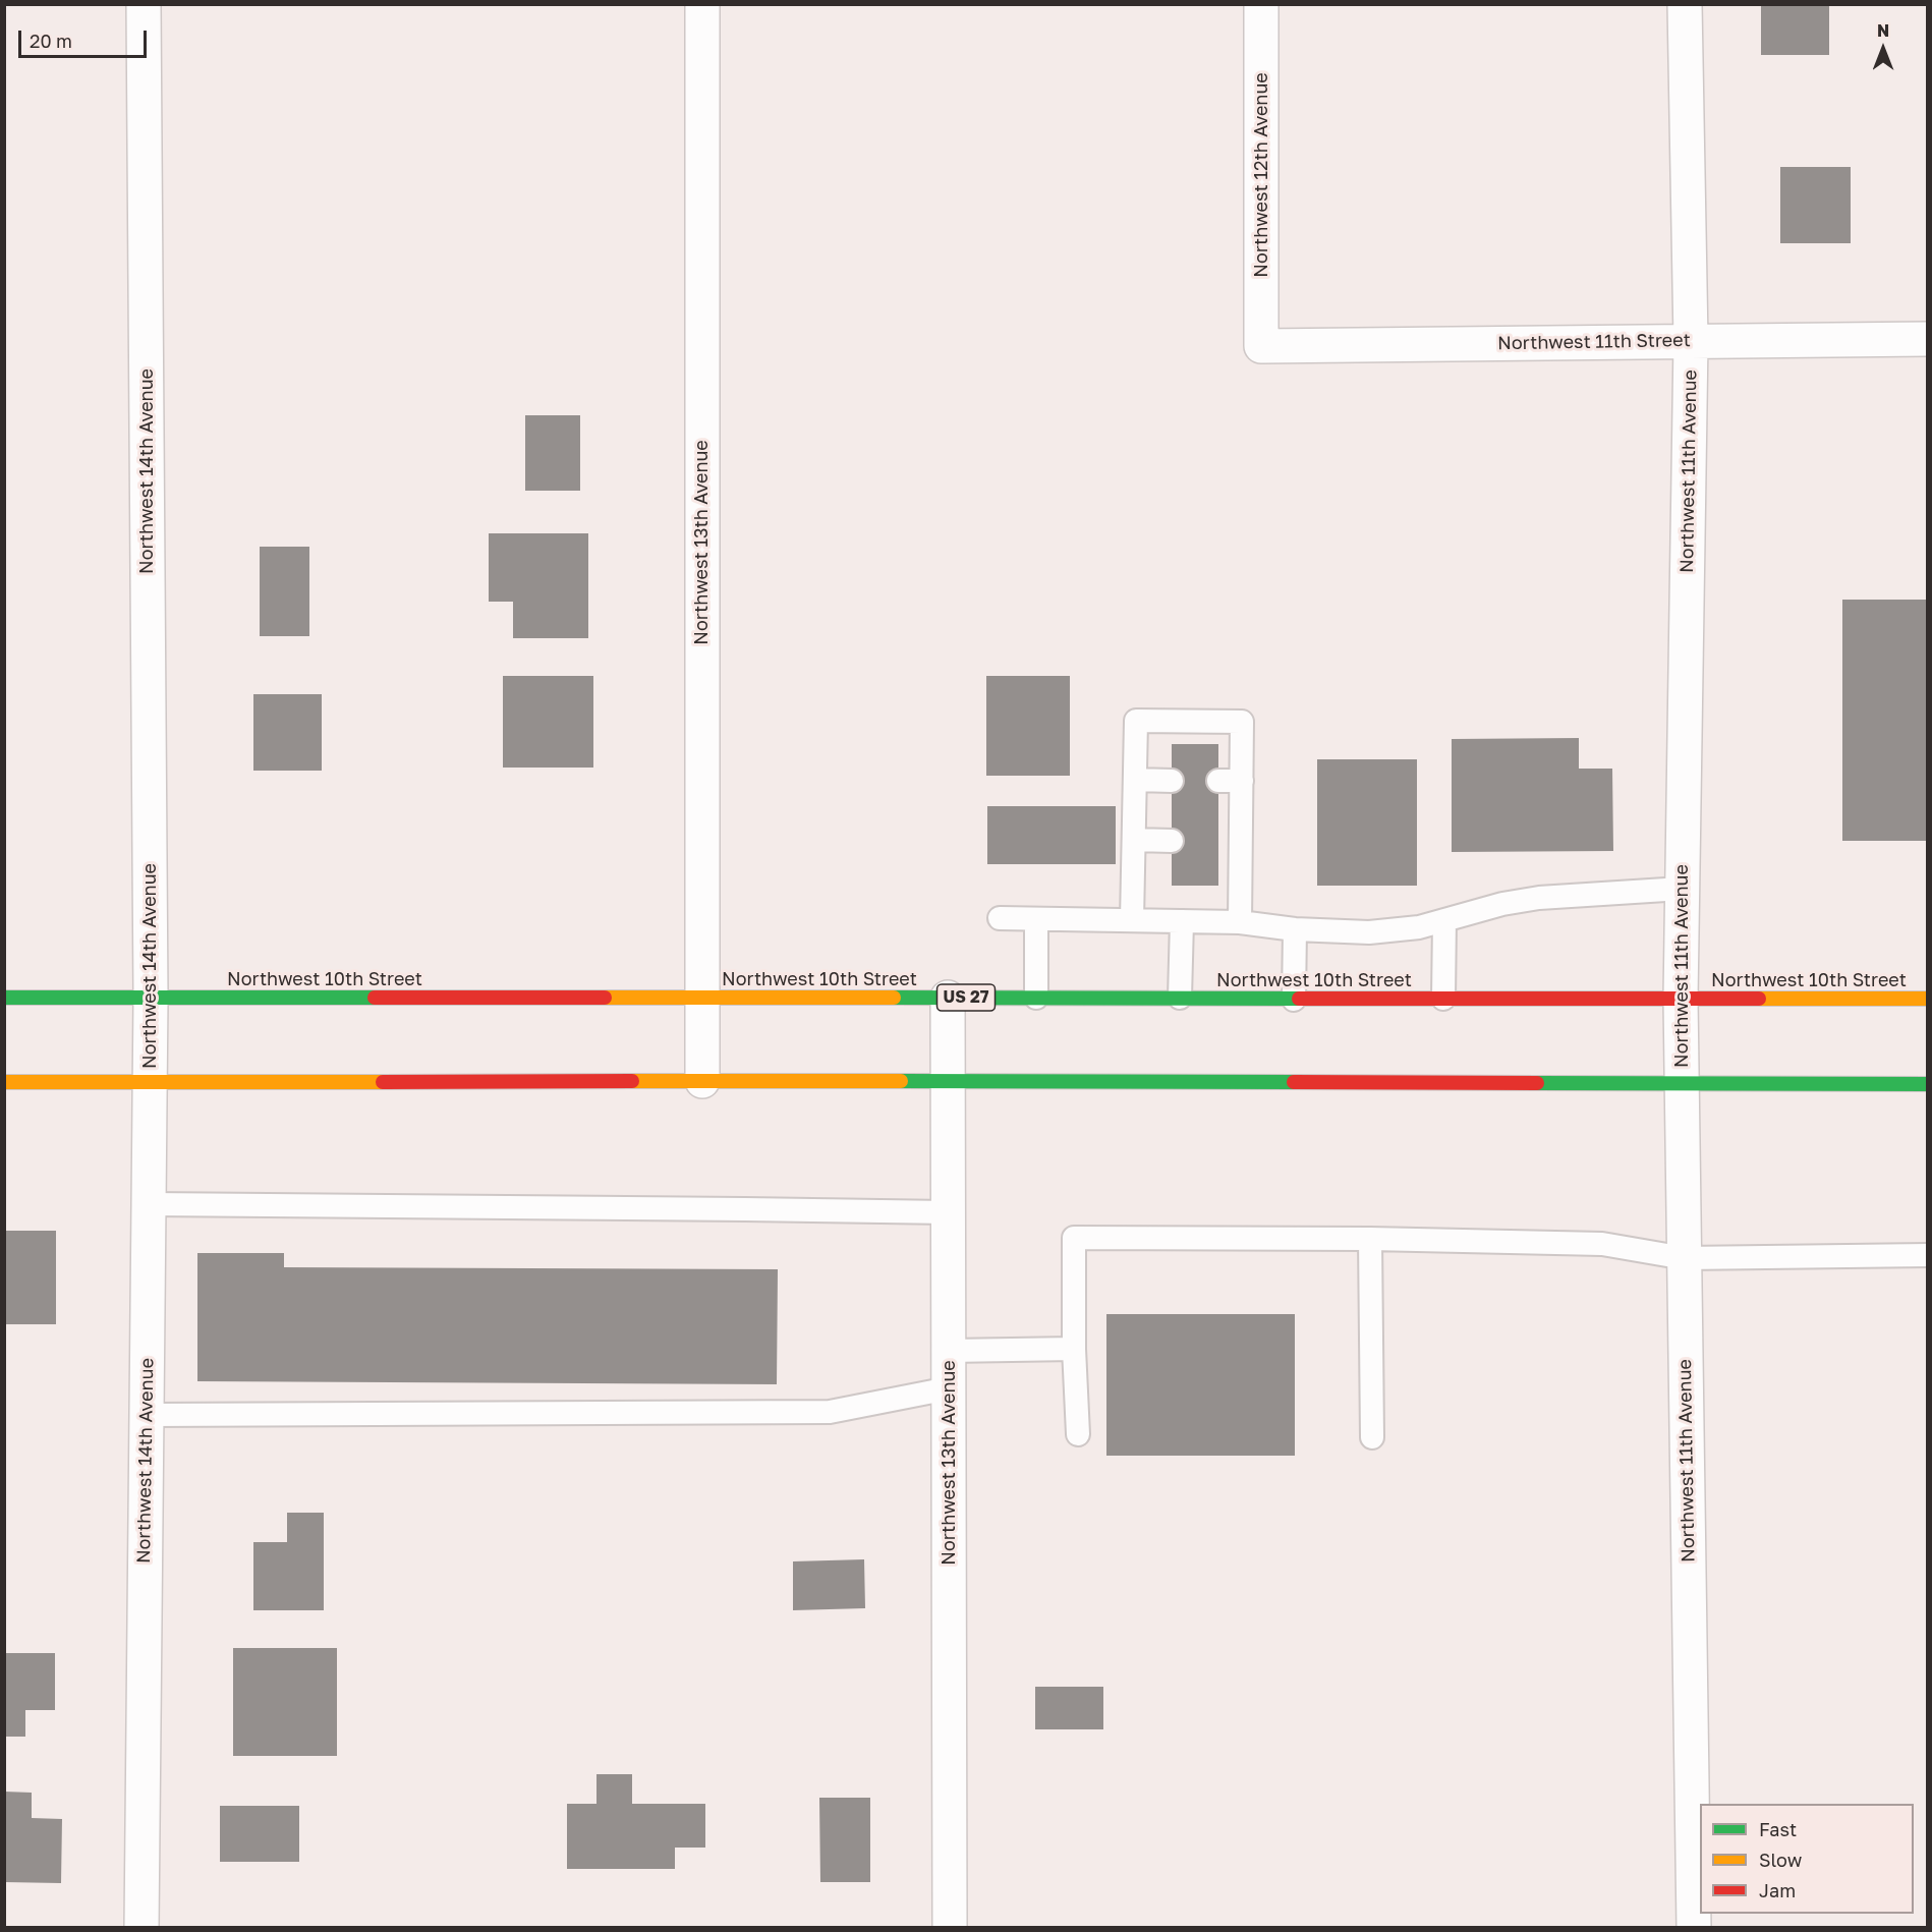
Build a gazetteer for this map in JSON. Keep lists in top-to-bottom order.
{
  "streets": {
    "highway": ["Northwest 10th Street", "US 27"],
    "street": [
      "Northwest 12th Avenue",
      "Northwest 11th Street",
      "Northwest 14th Avenue",
      "Northwest 11th Avenue",
      "Northwest 13th Avenue"
    ]
  },
  "crossings": [
    ["Northwest 12th Avenue", "Northwest 11th Street"],
    ["Northwest 11th Street", "Northwest 11th Avenue"],
    ["Northwest 14th Avenue", "Northwest 10th Street"],
    ["Northwest 11th Avenue", "Northwest 10th Street"],
    ["Northwest 13th Avenue", "Northwest 10th Street"]
  ],
  "legend": ["Fast", "Slow", "Jam"],
  "scale_bar": "20 m",
  "north": "top"
}
